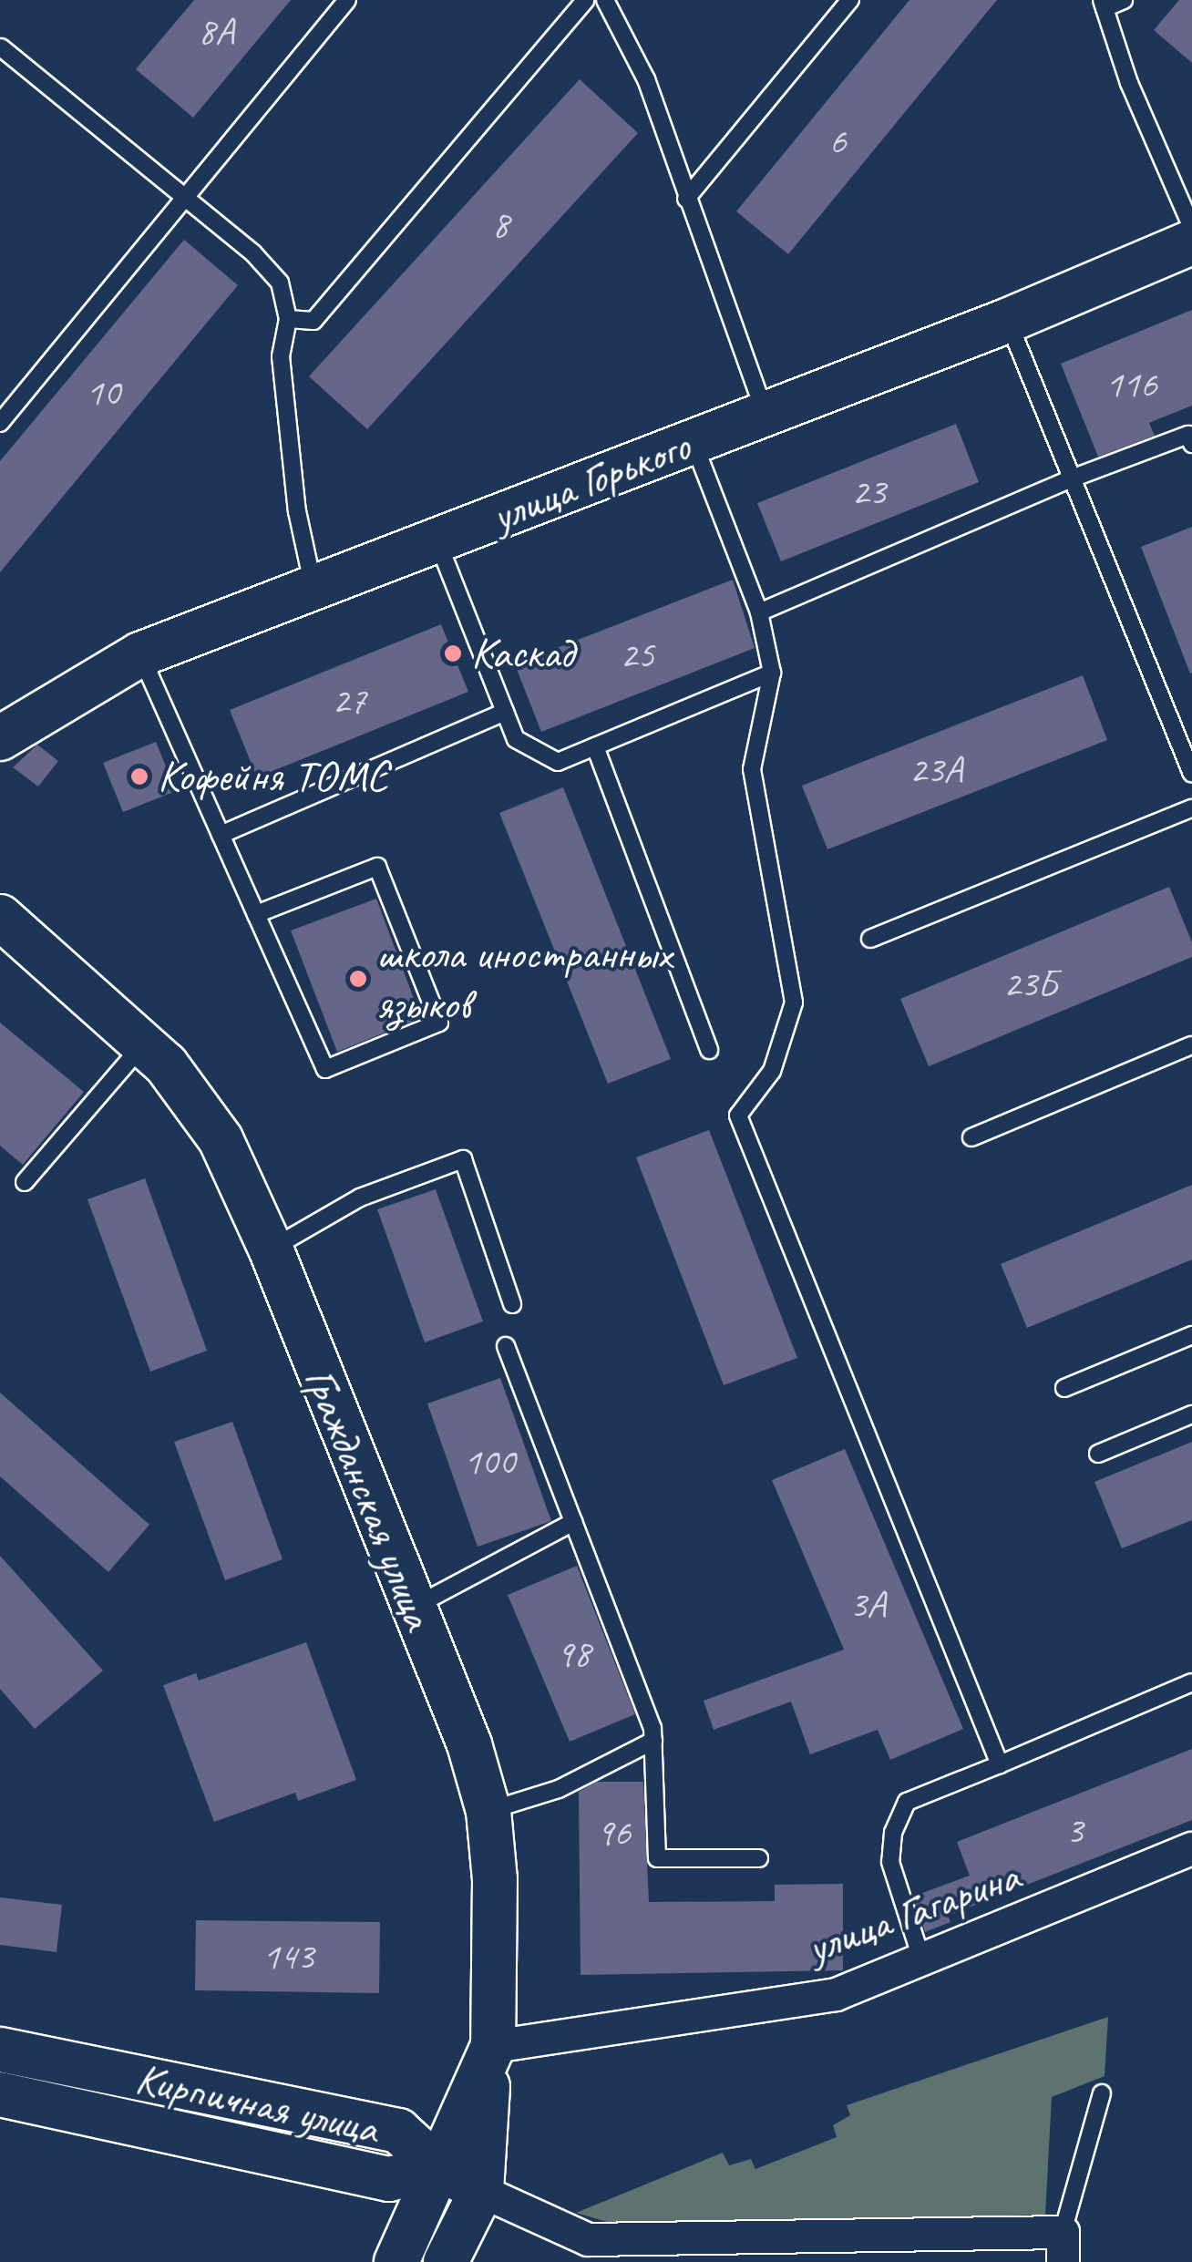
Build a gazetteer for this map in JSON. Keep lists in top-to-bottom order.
{
  "streets": {
    "street": [
      "улица Горького",
      "Гражданская улица",
      "улица Гагарина",
      "Кирпичная улица"
    ]
  },
  "crossings": [
    ["Гражданская улица", "улица Гагарина"],
    ["Гражданская улица", "Кирпичная улица"]
  ],
  "places": ["Каскад", "Кофейня ТОМС", "школа иностранных языков"],
  "house_numbers": [
    "8А",
    "6",
    "8",
    "116",
    "10",
    "23",
    "25",
    "27",
    "23А",
    "23Б",
    "100",
    "3А",
    "98",
    "3",
    "96",
    "143"
  ]
}
